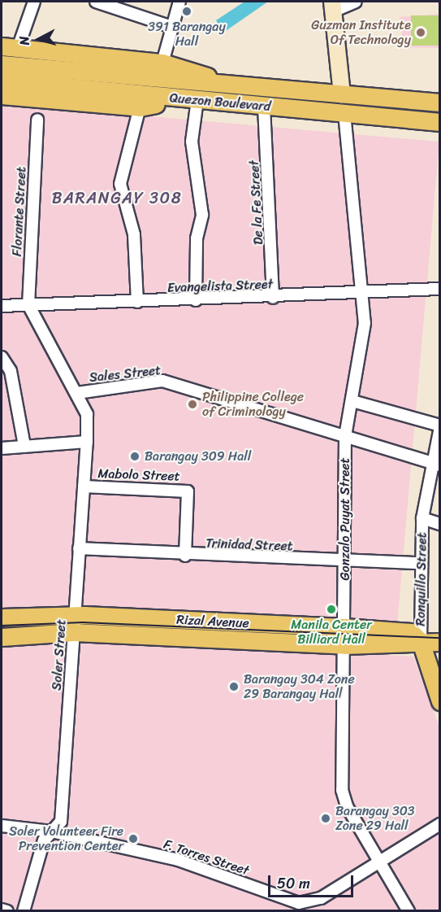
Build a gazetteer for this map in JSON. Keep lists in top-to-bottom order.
{
  "streets": {
    "main road": ["Quezon Boulevard", "Ronquillo Street", "Rizal Avenue"],
    "street": [
      "De la Fe Street",
      "Florante Street",
      "Evangelista Street",
      "Sales Street",
      "Mabolo Street",
      "Gonzalo Puyat Street",
      "Trinidad Street",
      "Soler Street",
      "F. Torres Street"
    ]
  },
  "crossings": [
    ["Quezon Boulevard", "De la Fe Street"],
    ["Quezon Boulevard", "Gonzalo Puyat Street"],
    ["De la Fe Street", "Evangelista Street"],
    ["Florante Street", "Evangelista Street"],
    ["Florante Street", "Sales Street"],
    ["Evangelista Street", "Sales Street"],
    ["Evangelista Street", "Gonzalo Puyat Street"],
    ["Sales Street", "Gonzalo Puyat Street"],
    ["Sales Street", "Ronquillo Street"],
    ["Sales Street", "Soler Street"],
    ["Mabolo Street", "Trinidad Street"],
    ["Mabolo Street", "Soler Street"],
    ["Gonzalo Puyat Street", "Trinidad Street"],
    ["Gonzalo Puyat Street", "Rizal Avenue"],
    ["Gonzalo Puyat Street", "F. Torres Street"],
    ["Trinidad Street", "Ronquillo Street"],
    ["Trinidad Street", "Soler Street"],
    ["Ronquillo Street", "Rizal Avenue"],
    ["Rizal Avenue", "Soler Street"],
    ["Soler Street", "F. Torres Street"]
  ],
  "districts": ["BARANGAY 308"],
  "places": [
    "391 Barangay Hall",
    "Guzman Institute Of Technology",
    "Philippine College of Criminology",
    "Barangay 309 Hall",
    "Manila Center Billiard Hall",
    "Barangay 304 Zone 29 Barangay Hall",
    "Barangay 303 Zone 29 Hall",
    "Soler Volunteer Fire Prevention Center"
  ],
  "scale_bar": "50 m",
  "north": "left"
}
